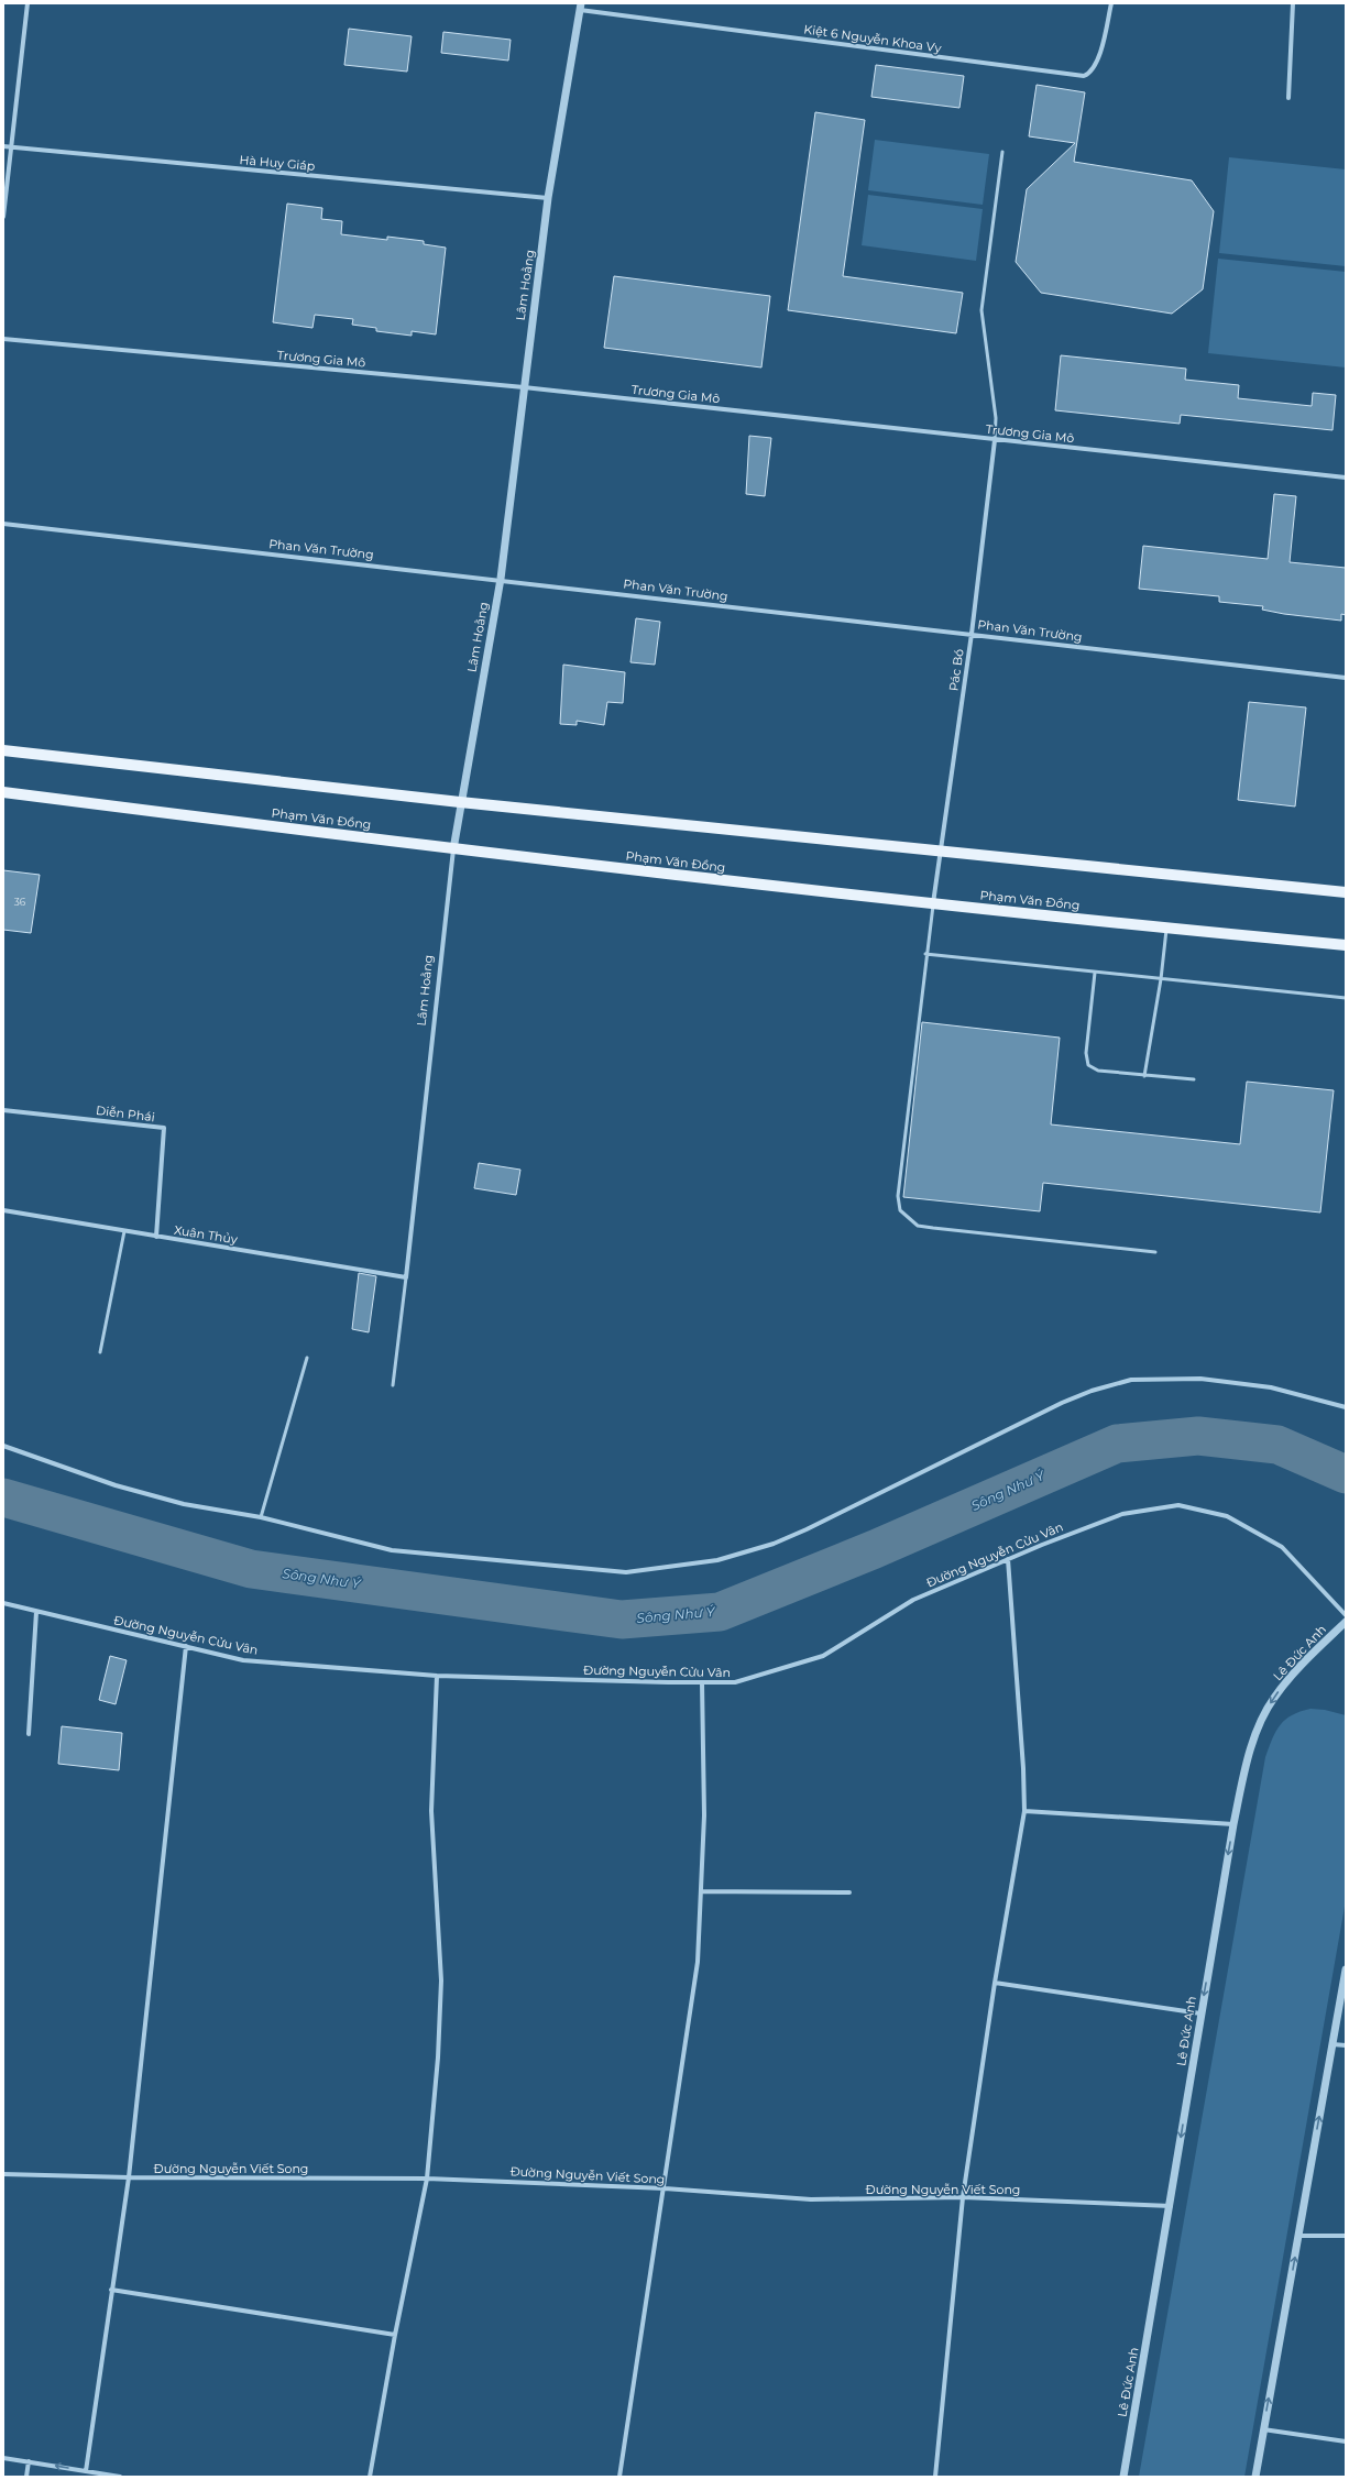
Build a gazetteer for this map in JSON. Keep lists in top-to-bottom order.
{
  "streets": {
    "main road": ["Phạm Văn Đồng"],
    "street": [
      "Kiệt 6 Nguyễn Khoa Vy",
      "Hà Huy Giáp",
      "Lâm Hoằng",
      "Trương Gia Mô",
      "Phan Văn Trường",
      "Pác Bó",
      "Diễn Phái",
      "Xuân Thủy",
      "Đường Nguyễn Cửu Vân",
      "Lê Đức Anh",
      "Đường Nguyễn Viết Song"
    ]
  },
  "crossings": [
    ["Kiệt 6 Nguyễn Khoa Vy", "Lâm Hoằng"],
    ["Hà Huy Giáp", "Lâm Hoằng"],
    ["Lâm Hoằng", "Trương Gia Mô"],
    ["Lâm Hoằng", "Phan Văn Trường"],
    ["Lâm Hoằng", "Phạm Văn Đồng"],
    ["Lâm Hoằng", "Xuân Thủy"],
    ["Trương Gia Mô", "Pác Bó"],
    ["Phan Văn Trường", "Pác Bó"],
    ["Pác Bó", "Phạm Văn Đồng"],
    ["Diễn Phái", "Xuân Thủy"],
    ["Lê Đức Anh", "Đường Nguyễn Viết Song"]
  ],
  "one_way": ["Lê Đức Anh"],
  "water": ["Sông Như Ý"],
  "house_numbers": ["36"]
}
